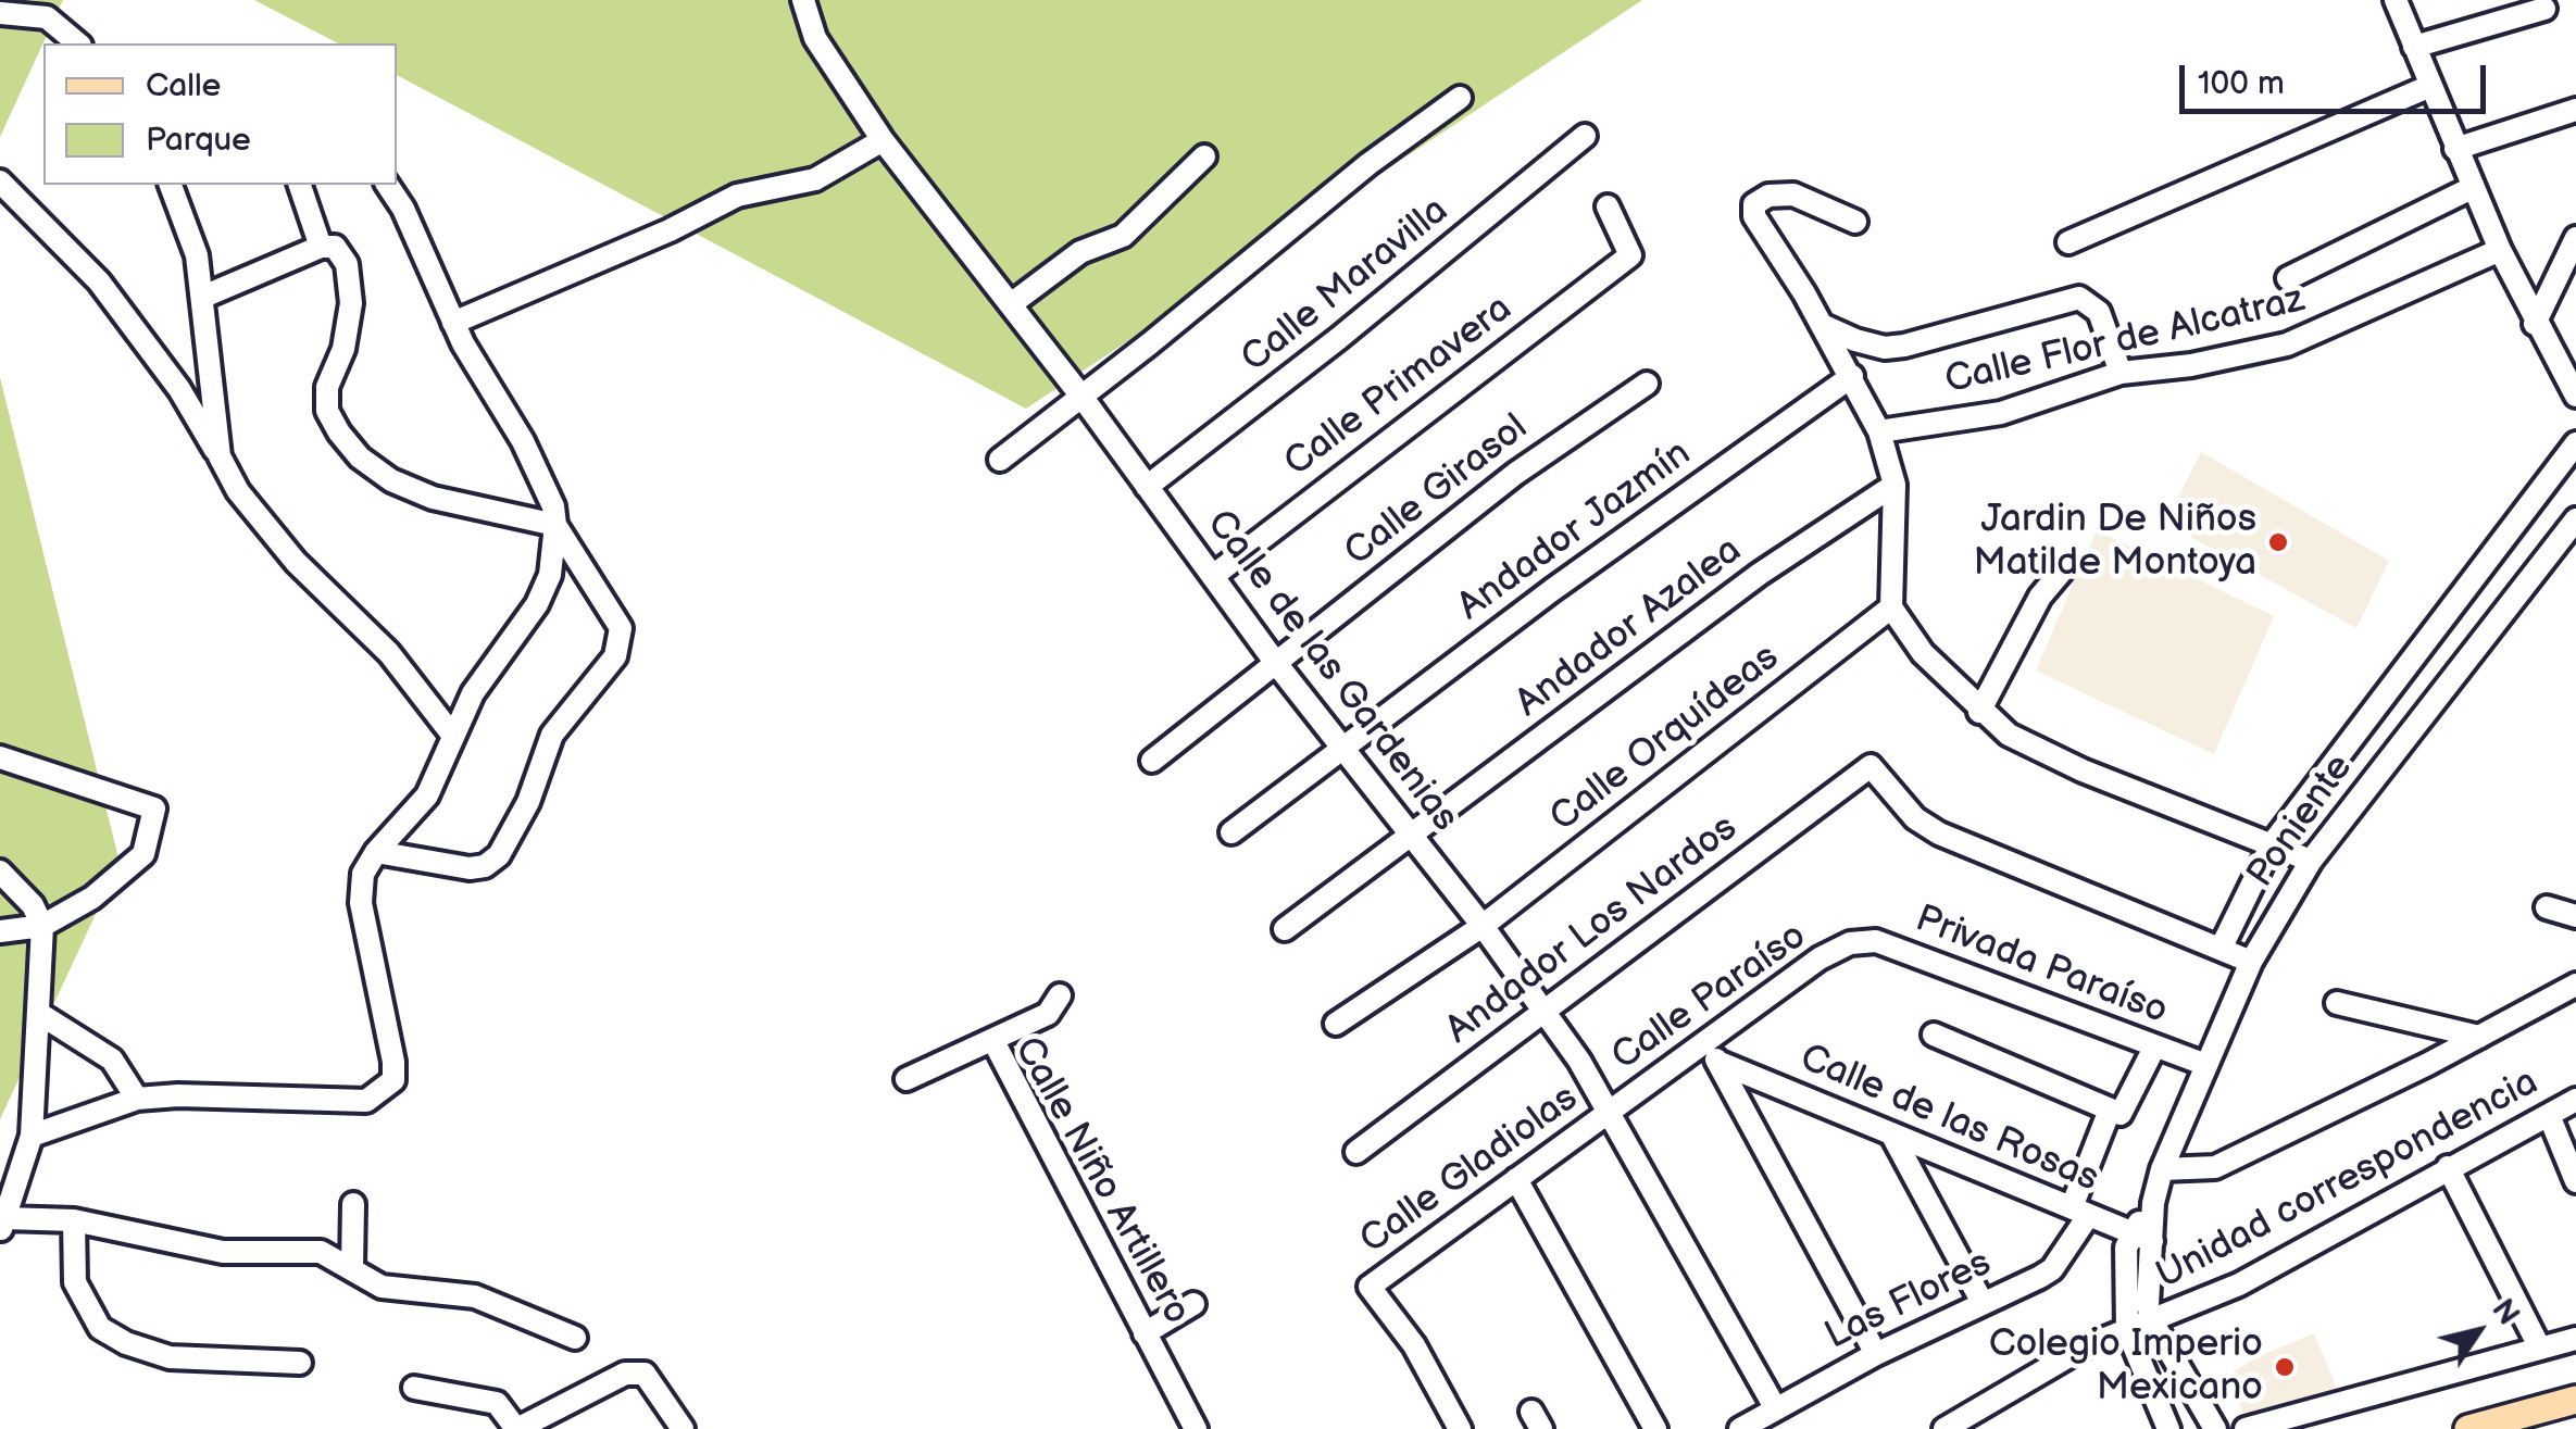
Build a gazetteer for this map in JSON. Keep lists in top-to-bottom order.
{
  "streets": {
    "street": [
      "Calle Maravilla",
      "Calle Flor de Alcatraz",
      "Calle Primavera",
      "Calle Girasol",
      "Andador Jazmín",
      "Andador Azalea",
      "Calle de las Gardenias",
      "Calle Orquídeas",
      "Poniente",
      "Andador Los Nardos",
      "Privada Paraíso",
      "Calle Paraíso",
      "Calle de las Rosas",
      "Calle Gladiolas",
      "Unidad correspondencia",
      "Calle Niño Artillero",
      "Las Flores"
    ]
  },
  "crossings": [
    ["Calle Maravilla", "Calle de las Gardenias"],
    ["Calle Primavera", "Calle de las Gardenias"],
    ["Calle Girasol", "Calle de las Gardenias"],
    ["Andador Jazmín", "Calle de las Gardenias"],
    ["Andador Azalea", "Calle de las Gardenias"],
    ["Calle de las Gardenias", "Calle Orquídeas"],
    ["Calle de las Gardenias", "Andador Los Nardos"],
    ["Calle de las Gardenias", "Calle Paraíso"],
    ["Calle de las Gardenias", "Calle Gladiolas"],
    ["Calle de las Gardenias", "Las Flores"],
    ["Poniente", "Privada Paraíso"],
    ["Poniente", "Calle de las Rosas"],
    ["Poniente", "Unidad correspondencia"],
    ["Privada Paraíso", "Calle Paraíso"],
    ["Privada Paraíso", "Las Flores"],
    ["Calle Paraíso", "Calle de las Rosas"],
    ["Calle Paraíso", "Calle Gladiolas"],
    ["Calle de las Rosas", "Las Flores"]
  ],
  "places": ["Jardin De Niños Matilde Montoya", "Colegio Imperio Mexicano"],
  "legend": ["Calle", "Parque"],
  "scale_bar": "100 m",
  "north": "top right"
}
